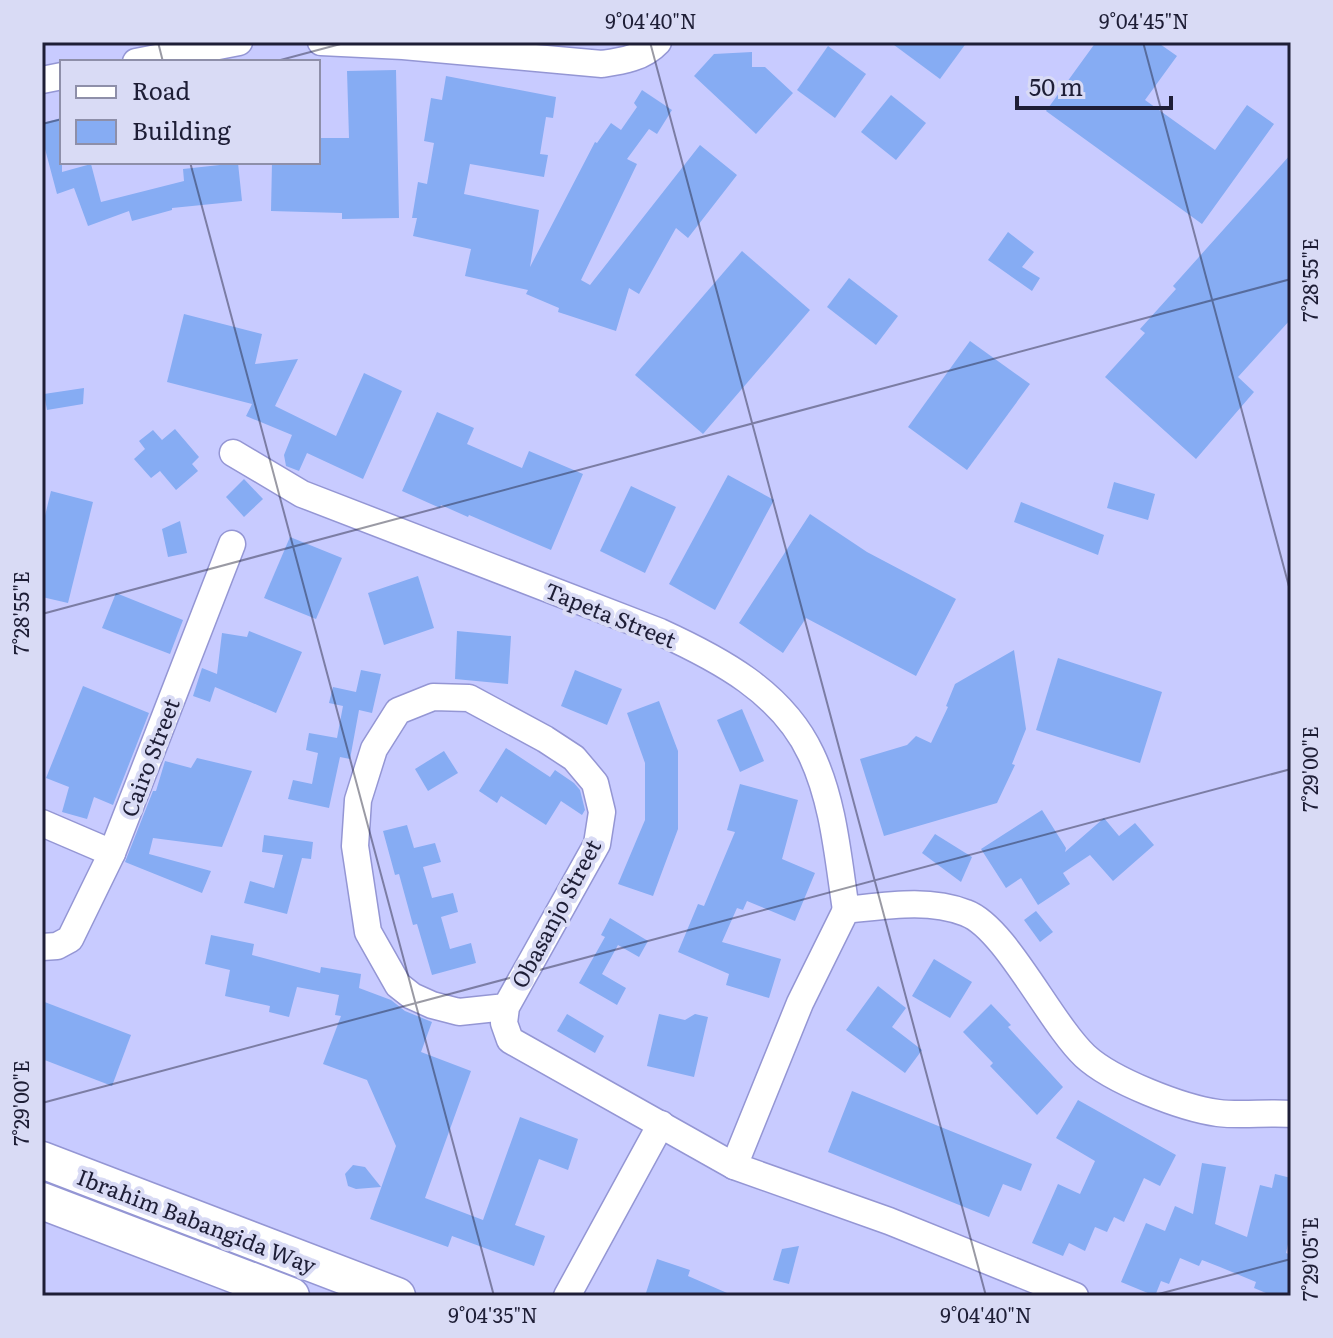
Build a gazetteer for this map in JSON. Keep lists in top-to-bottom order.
{
  "streets": {
    "main road": ["Ibrahim Babangida Way"],
    "street": ["Tapeta Street", "Cairo Street", "Obasanjo Street"]
  },
  "legend": ["Road", "Building"],
  "scale_bar": "50 m",
  "coordinates": [
    "9°04'40\"N",
    "9°04'45\"N",
    "7°28'55\"E",
    "7°29'00\"E",
    "7°29'05\"E",
    "9°04'35\"N"
  ]
}
